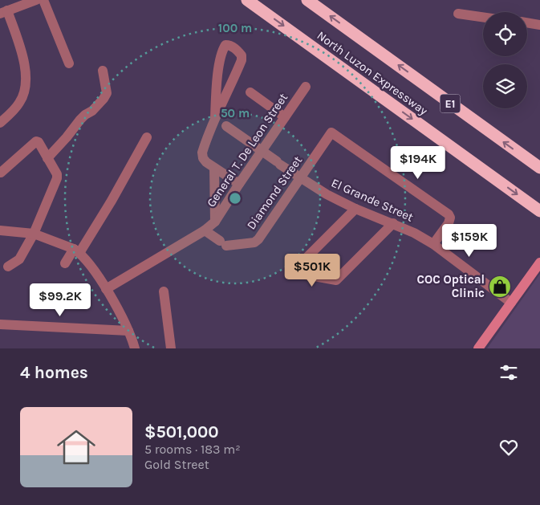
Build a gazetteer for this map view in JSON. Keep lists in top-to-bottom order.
{
  "streets": {
    "highway": ["North Luzon Expressway", "E1"],
    "street": ["General T. De Leon Street", "Diamond Street", "El Grande Street"]
  },
  "crossings": [
    ["General T. De Leon Street", "Diamond Street"],
    ["General T. De Leon Street", "El Grande Street"],
    ["Diamond Street", "El Grande Street"]
  ],
  "places": {
    "shop": ["COC Optical Clinic"]
  },
  "page": {
    "price": [
      "$194K",
      "$159K",
      "$501K",
      "$99.2K"
    ],
    "heading": "4 homes",
    "list": [
      {
        "name": "$501,000",
        "note": "5 rooms · 183 m² · Gold Street"
      }
    ]
  },
  "rings": ["100 m", "50 m"]
}
